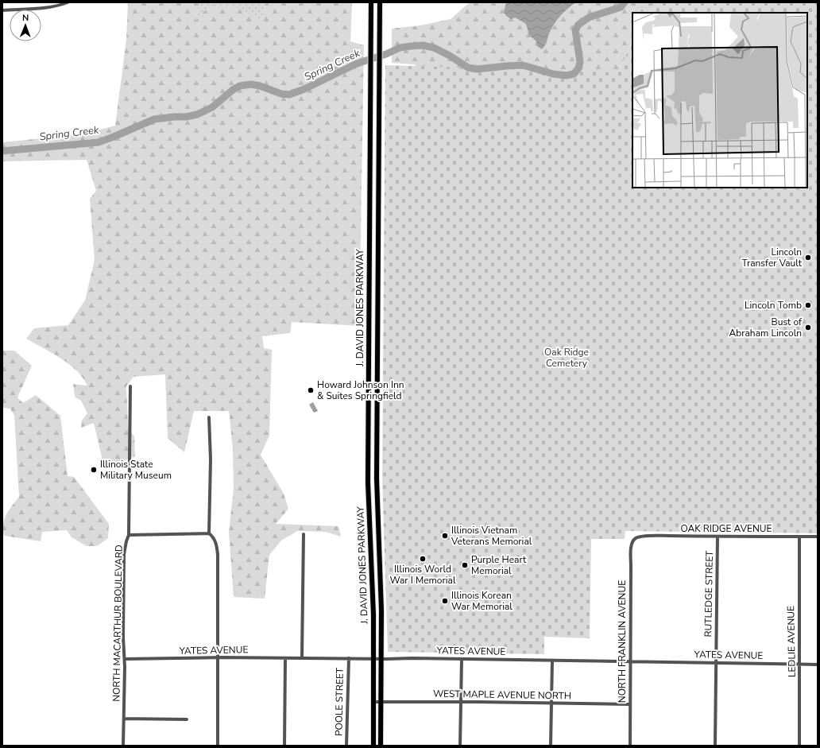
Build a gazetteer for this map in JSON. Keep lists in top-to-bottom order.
{
  "streets": {
    "main road": ["J. DAVID JONES PARKWAY"],
    "street": [
      "OAK RIDGE AVENUE",
      "RUTLEDGE STREET",
      "NORTH MACARTHUR BOULEVARD",
      "NORTH FRANKLIN AVENUE",
      "LEDLIE AVENUE",
      "YATES AVENUE",
      "WEST MAPLE AVENUE NORTH",
      "POOLE STREET"
    ]
  },
  "crossings": [
    ["J. DAVID JONES PARKWAY", "YATES AVENUE"],
    ["J. DAVID JONES PARKWAY", "WEST MAPLE AVENUE NORTH"],
    ["OAK RIDGE AVENUE", "RUTLEDGE STREET"],
    ["OAK RIDGE AVENUE", "NORTH FRANKLIN AVENUE"],
    ["OAK RIDGE AVENUE", "LEDLIE AVENUE"],
    ["RUTLEDGE STREET", "YATES AVENUE"],
    ["NORTH MACARTHUR BOULEVARD", "YATES AVENUE"],
    ["NORTH FRANKLIN AVENUE", "YATES AVENUE"],
    ["NORTH FRANKLIN AVENUE", "WEST MAPLE AVENUE NORTH"],
    ["LEDLIE AVENUE", "YATES AVENUE"],
    ["YATES AVENUE", "POOLE STREET"]
  ],
  "water": ["Spring Creek"],
  "parks": ["Oak Ridge Cemetery"],
  "places": [
    "Lincoln Transfer Vault",
    "Lincoln Tomb",
    "Bust of Abraham Lincoln",
    "Howard Johnson Inn & Suites Springfield",
    "Illinois State Military Museum",
    "Illinois Vietnam Veterans Memorial",
    "Illinois World War I Memorial",
    "Purple Heart Memorial",
    "Illinois Korean War Memorial"
  ],
  "north": "top"
}
